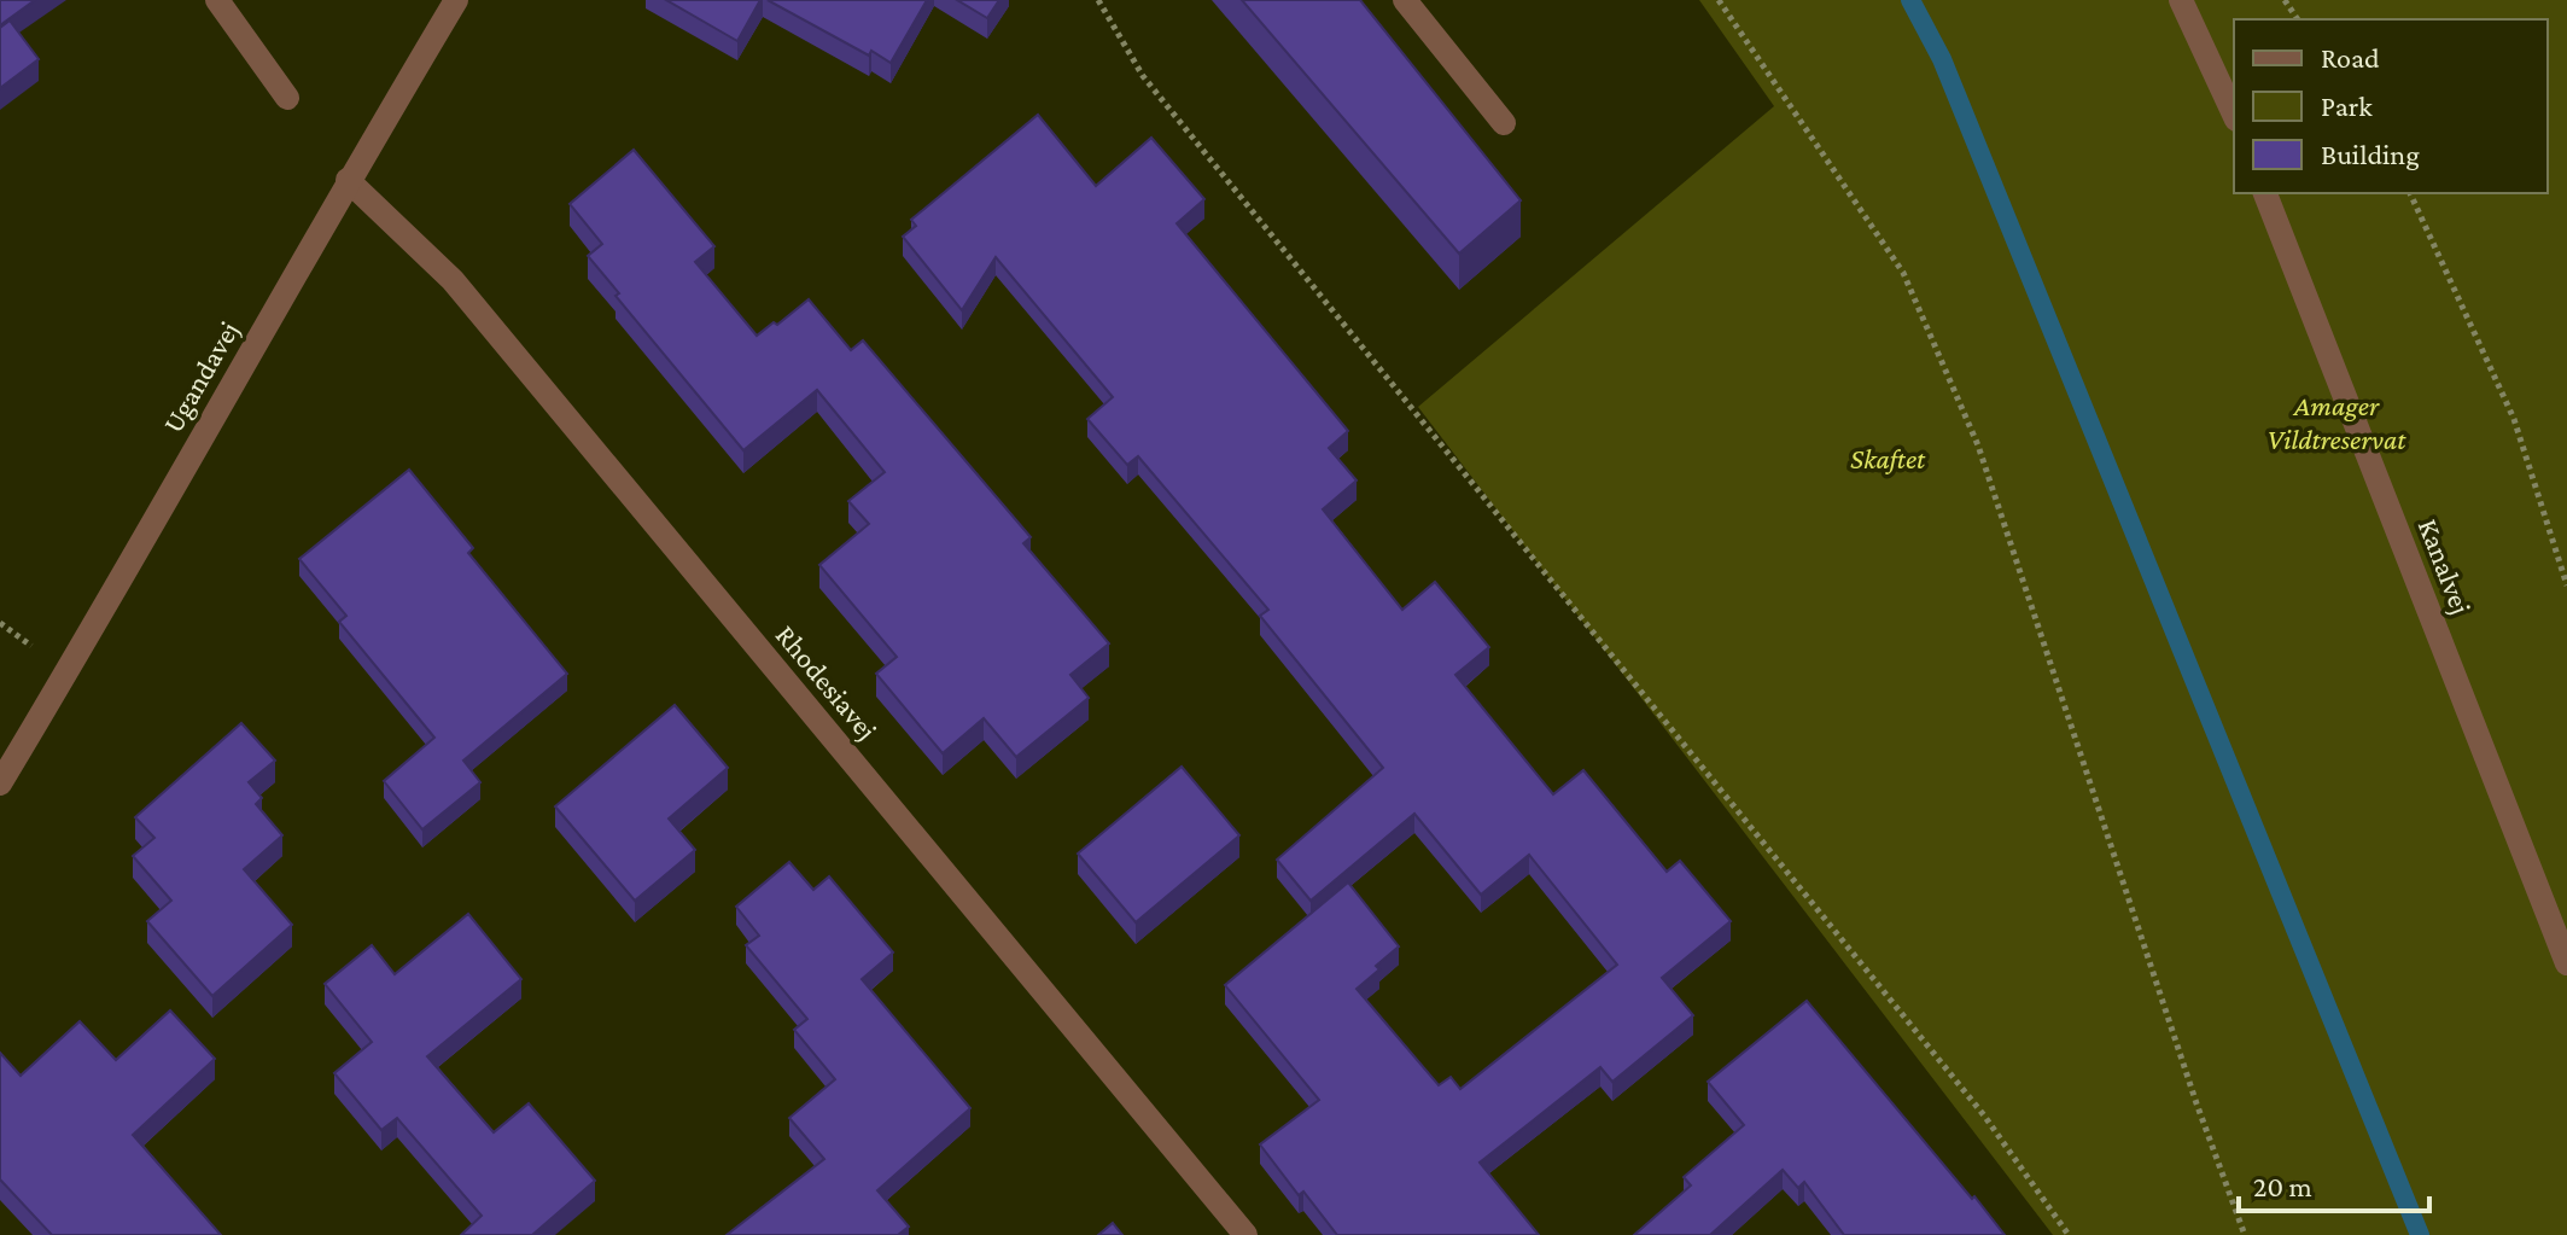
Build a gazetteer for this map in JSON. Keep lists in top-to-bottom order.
{
  "streets": {
    "street": ["Ugandavej", "Kanalvej", "Rhodesiavej"]
  },
  "crossings": [
    ["Ugandavej", "Rhodesiavej"]
  ],
  "parks": ["Amager Vildtreservat", "Skaftet"],
  "legend": ["Road", "Park", "Building"],
  "scale_bar": "20 m"
}
